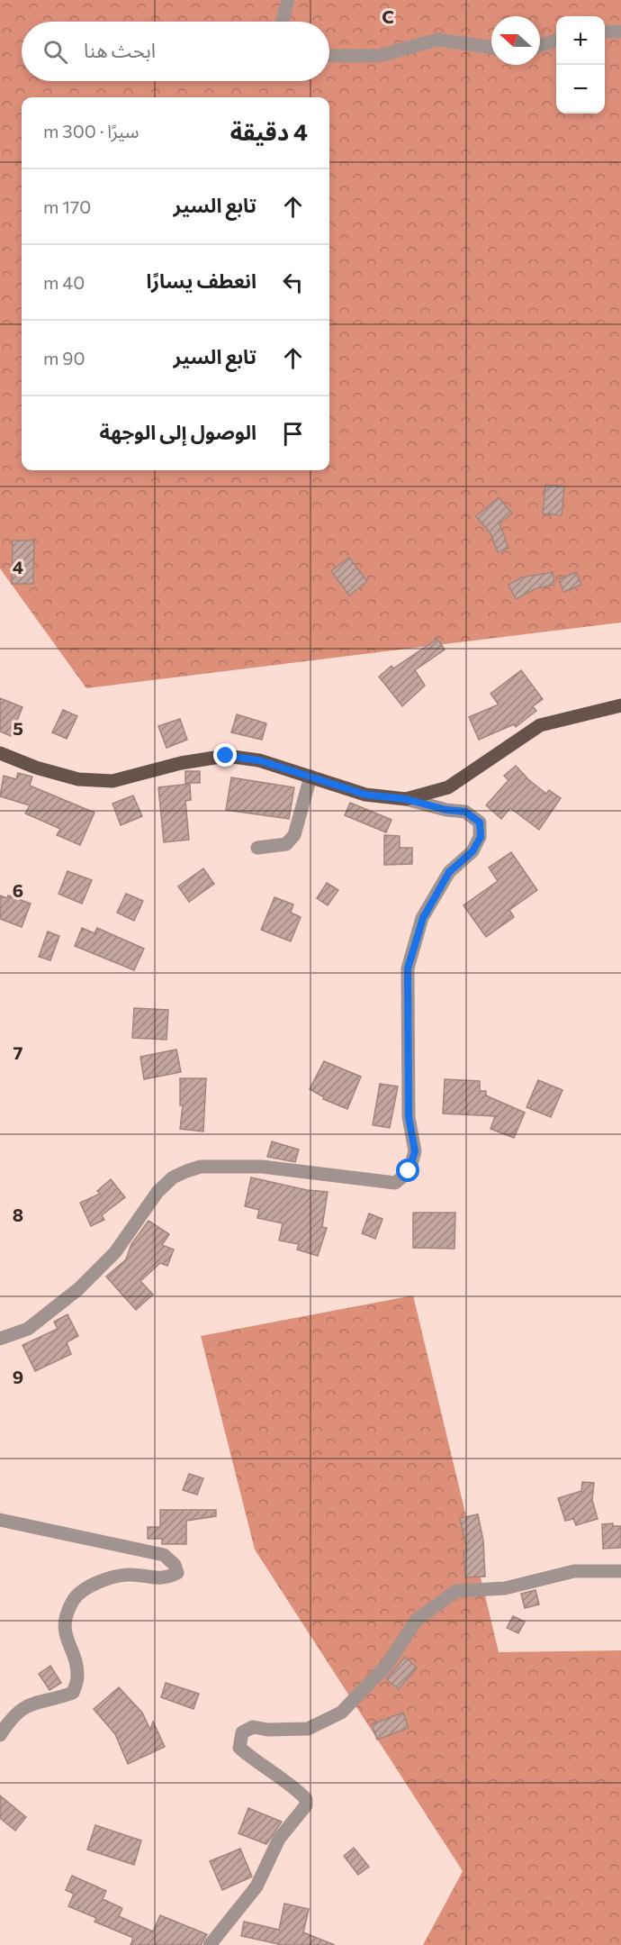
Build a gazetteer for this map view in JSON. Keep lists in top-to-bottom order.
{
  "north": "left",
  "page": {
    "map_buttons": ["+", "−"],
    "search": "ابحث هنا",
    "heading": ["4 دقيقة", "سيرًا · 300 m"],
    "list": [
      ["تابع السير", "170 m"],
      ["انعطف يسارًا", "40 m"],
      ["تابع السير", "90 m"],
      "الوصول إلى الوجهة"
    ]
  },
  "grid": {
    "columns": ["C"],
    "rows": [
      "4",
      "5",
      "6",
      "7",
      "8",
      "9"
    ]
  }
}
